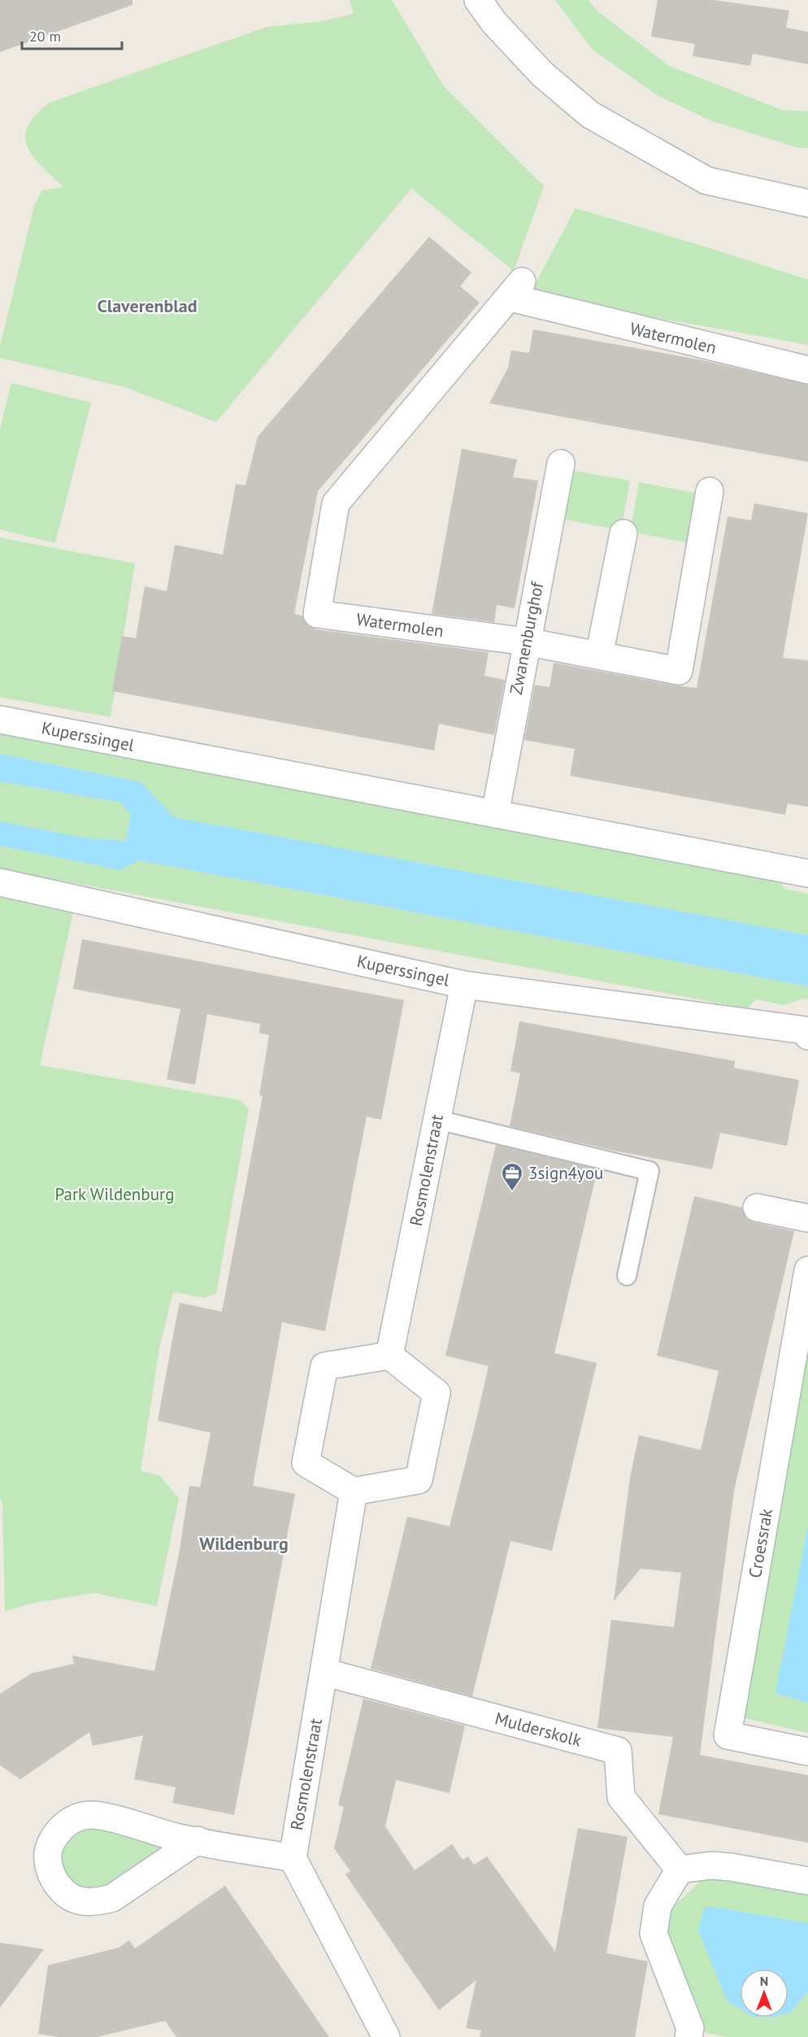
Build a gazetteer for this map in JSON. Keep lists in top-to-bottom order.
{
  "streets": {
    "street": [
      "Watermolen",
      "Zwanenburghof",
      "Kuperssingel",
      "Rosmolenstraat",
      "Croessrak",
      "Mulderskolk"
    ]
  },
  "crossings": [
    ["Watermolen", "Zwanenburghof"],
    ["Zwanenburghof", "Kuperssingel"],
    ["Kuperssingel", "Rosmolenstraat"],
    ["Rosmolenstraat", "Mulderskolk"]
  ],
  "districts": ["Claverenblad", "Wildenburg"],
  "parks": ["Park Wildenburg"],
  "places": {
    "office": ["3sign4you"]
  },
  "scale_bar": "20 m",
  "north": "top"
}
